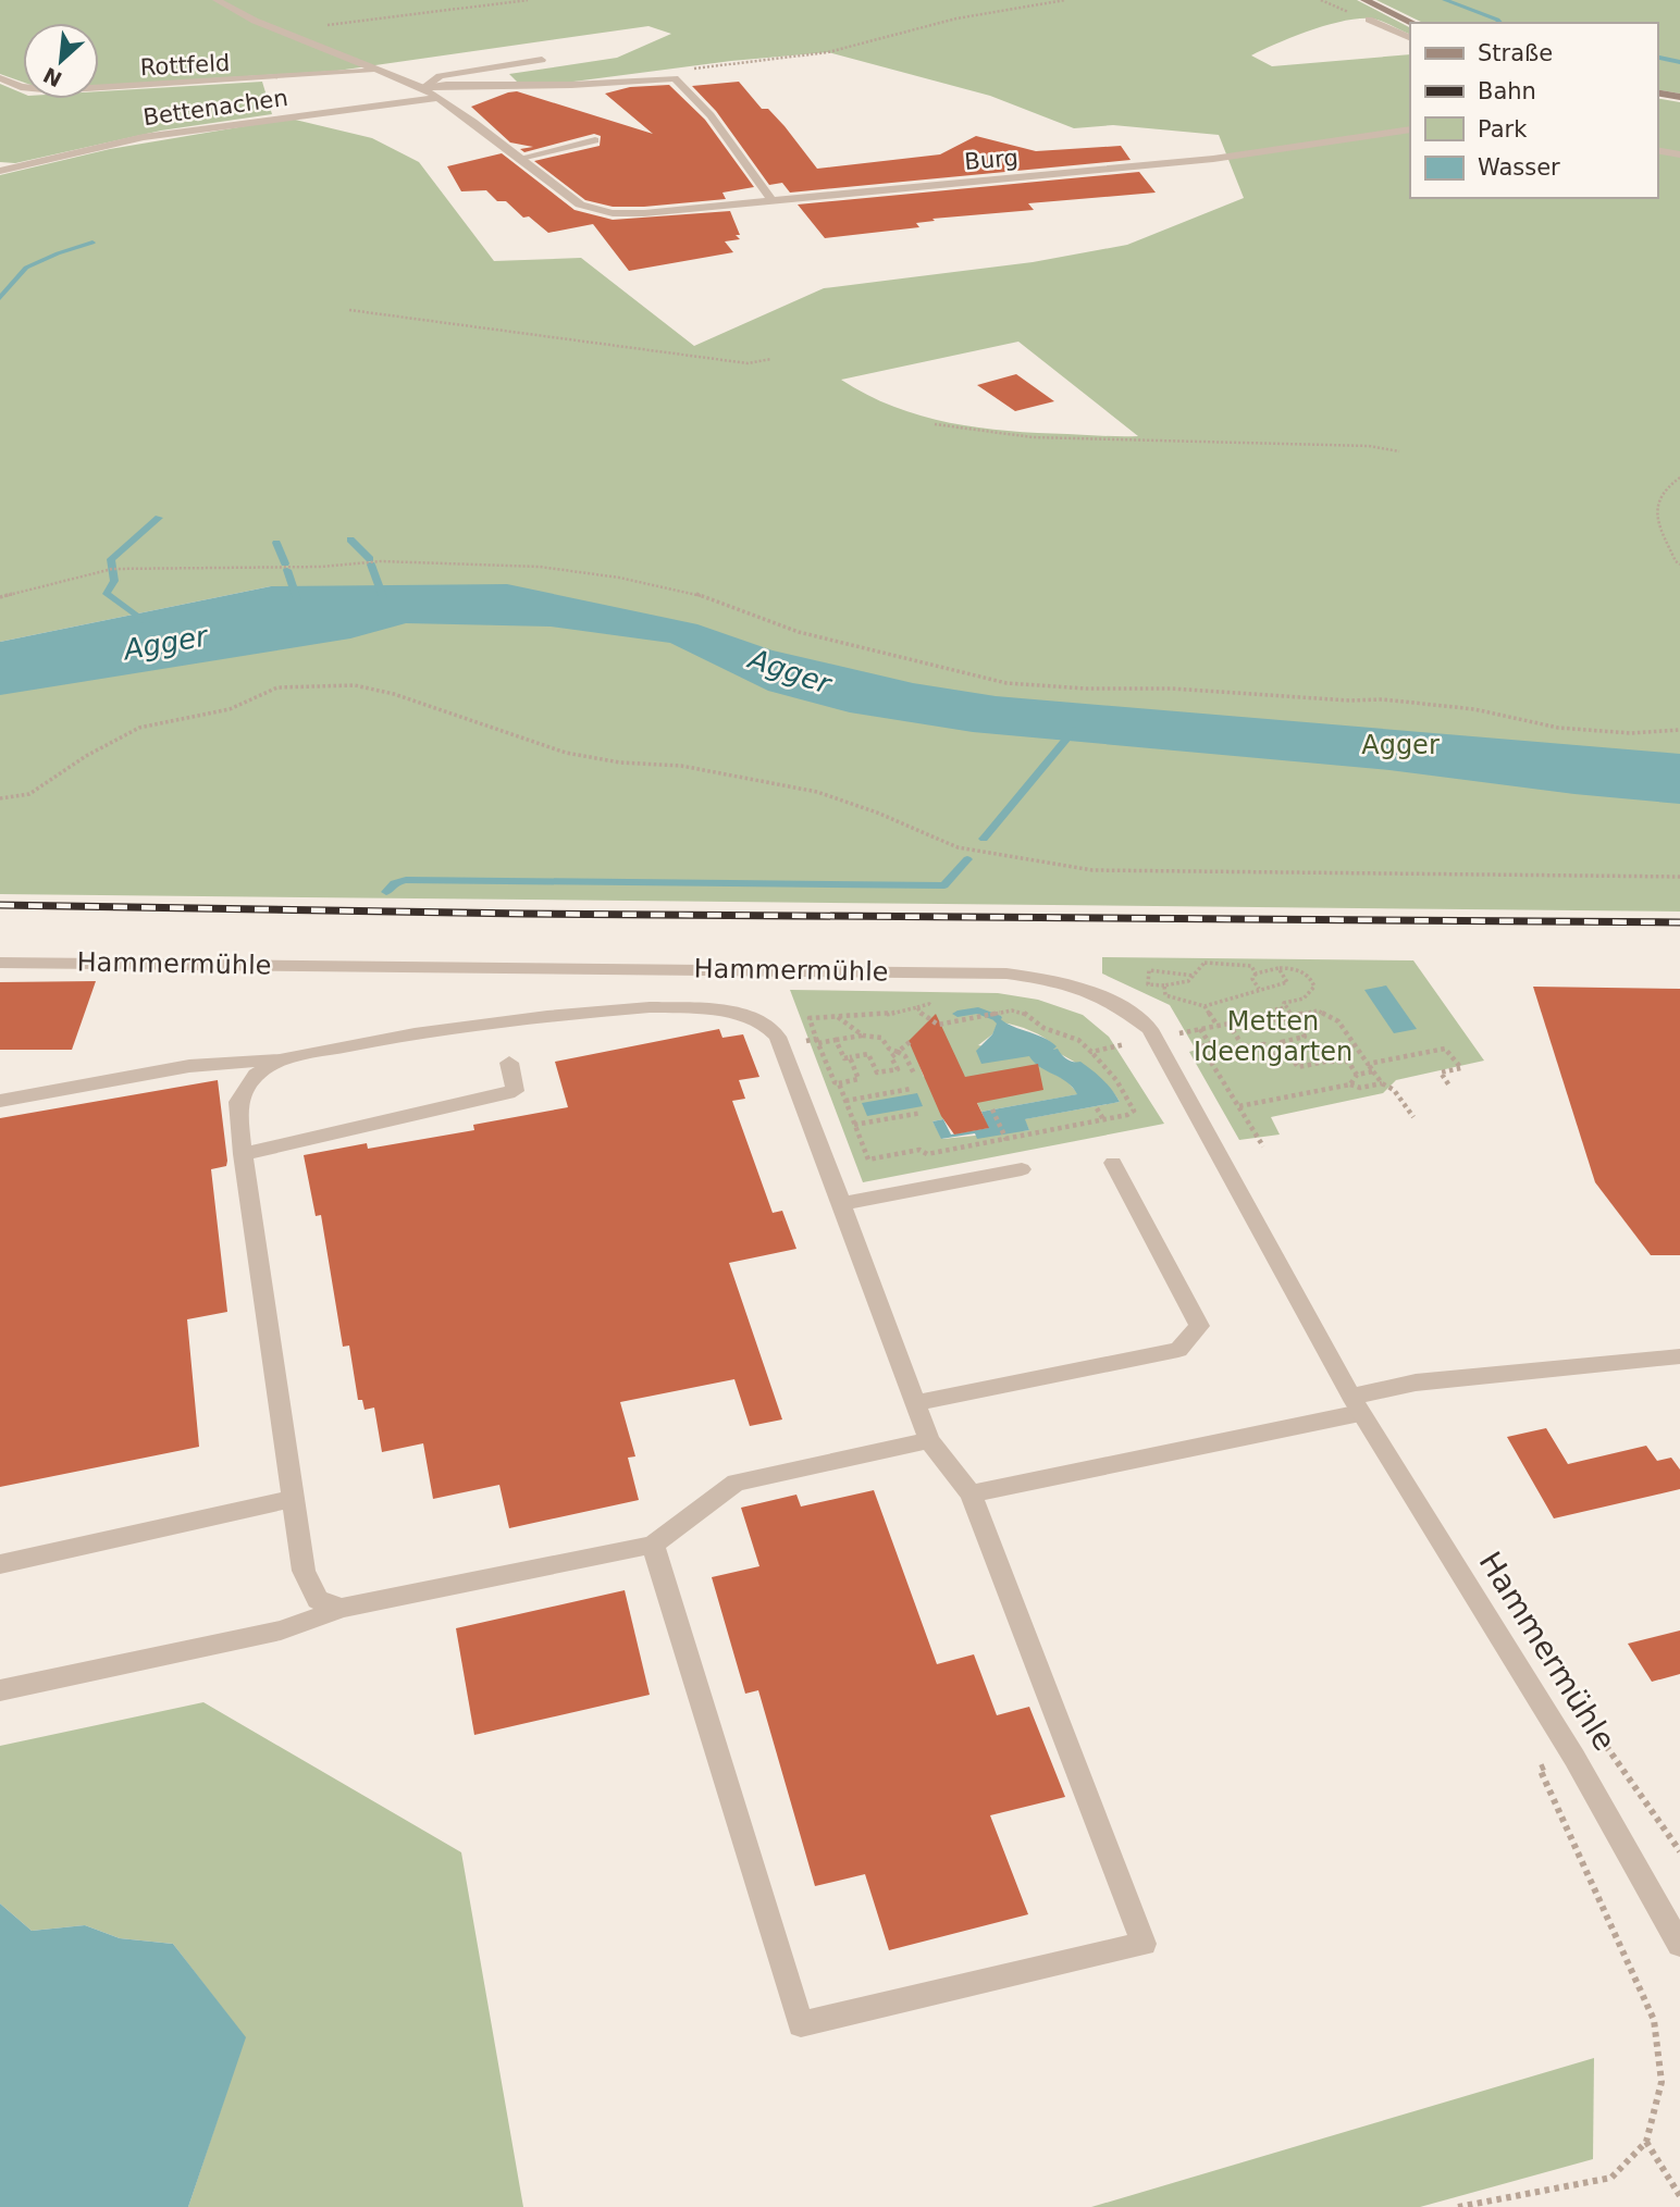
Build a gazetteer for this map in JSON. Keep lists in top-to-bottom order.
{
  "streets": {
    "street": [
      "Rottfeld",
      "Bettenachen",
      "Burg",
      "Hammermühle"
    ]
  },
  "crossings": [
    ["Rottfeld", "Burg"],
    ["Bettenachen", "Burg"]
  ],
  "water": ["Agger"],
  "parks": ["Agger", "Metten Ideengarten"],
  "legend": [
    "Straße",
    "Bahn",
    "Park",
    "Wasser"
  ],
  "north": "bottom left"
}
